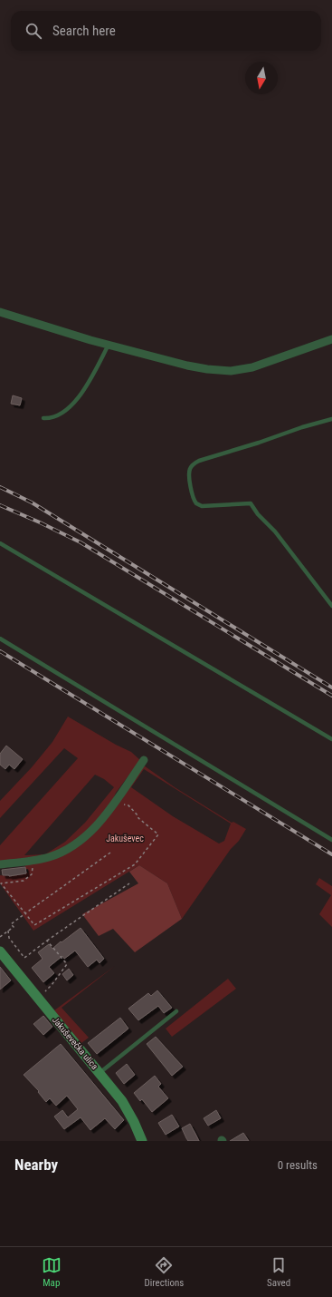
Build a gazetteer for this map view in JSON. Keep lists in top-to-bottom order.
{
  "streets": {
    "main road": ["Jakuševečka ulica"]
  },
  "parks": ["Jakuševec"],
  "north": "bottom",
  "page": {
    "search": "Search here",
    "heading": ["Nearby", "0 results"],
    "nav": ["Map", "Directions", "Saved"]
  }
}
